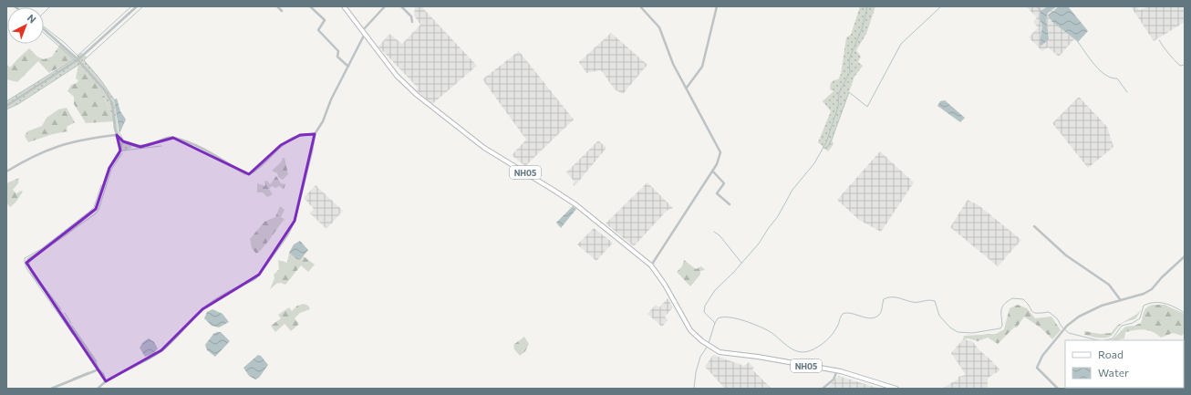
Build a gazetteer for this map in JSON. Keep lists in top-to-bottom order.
{
  "streets": {
    "main road": ["NH05"]
  },
  "legend": ["Road", "Water"],
  "north": "top right"
}
